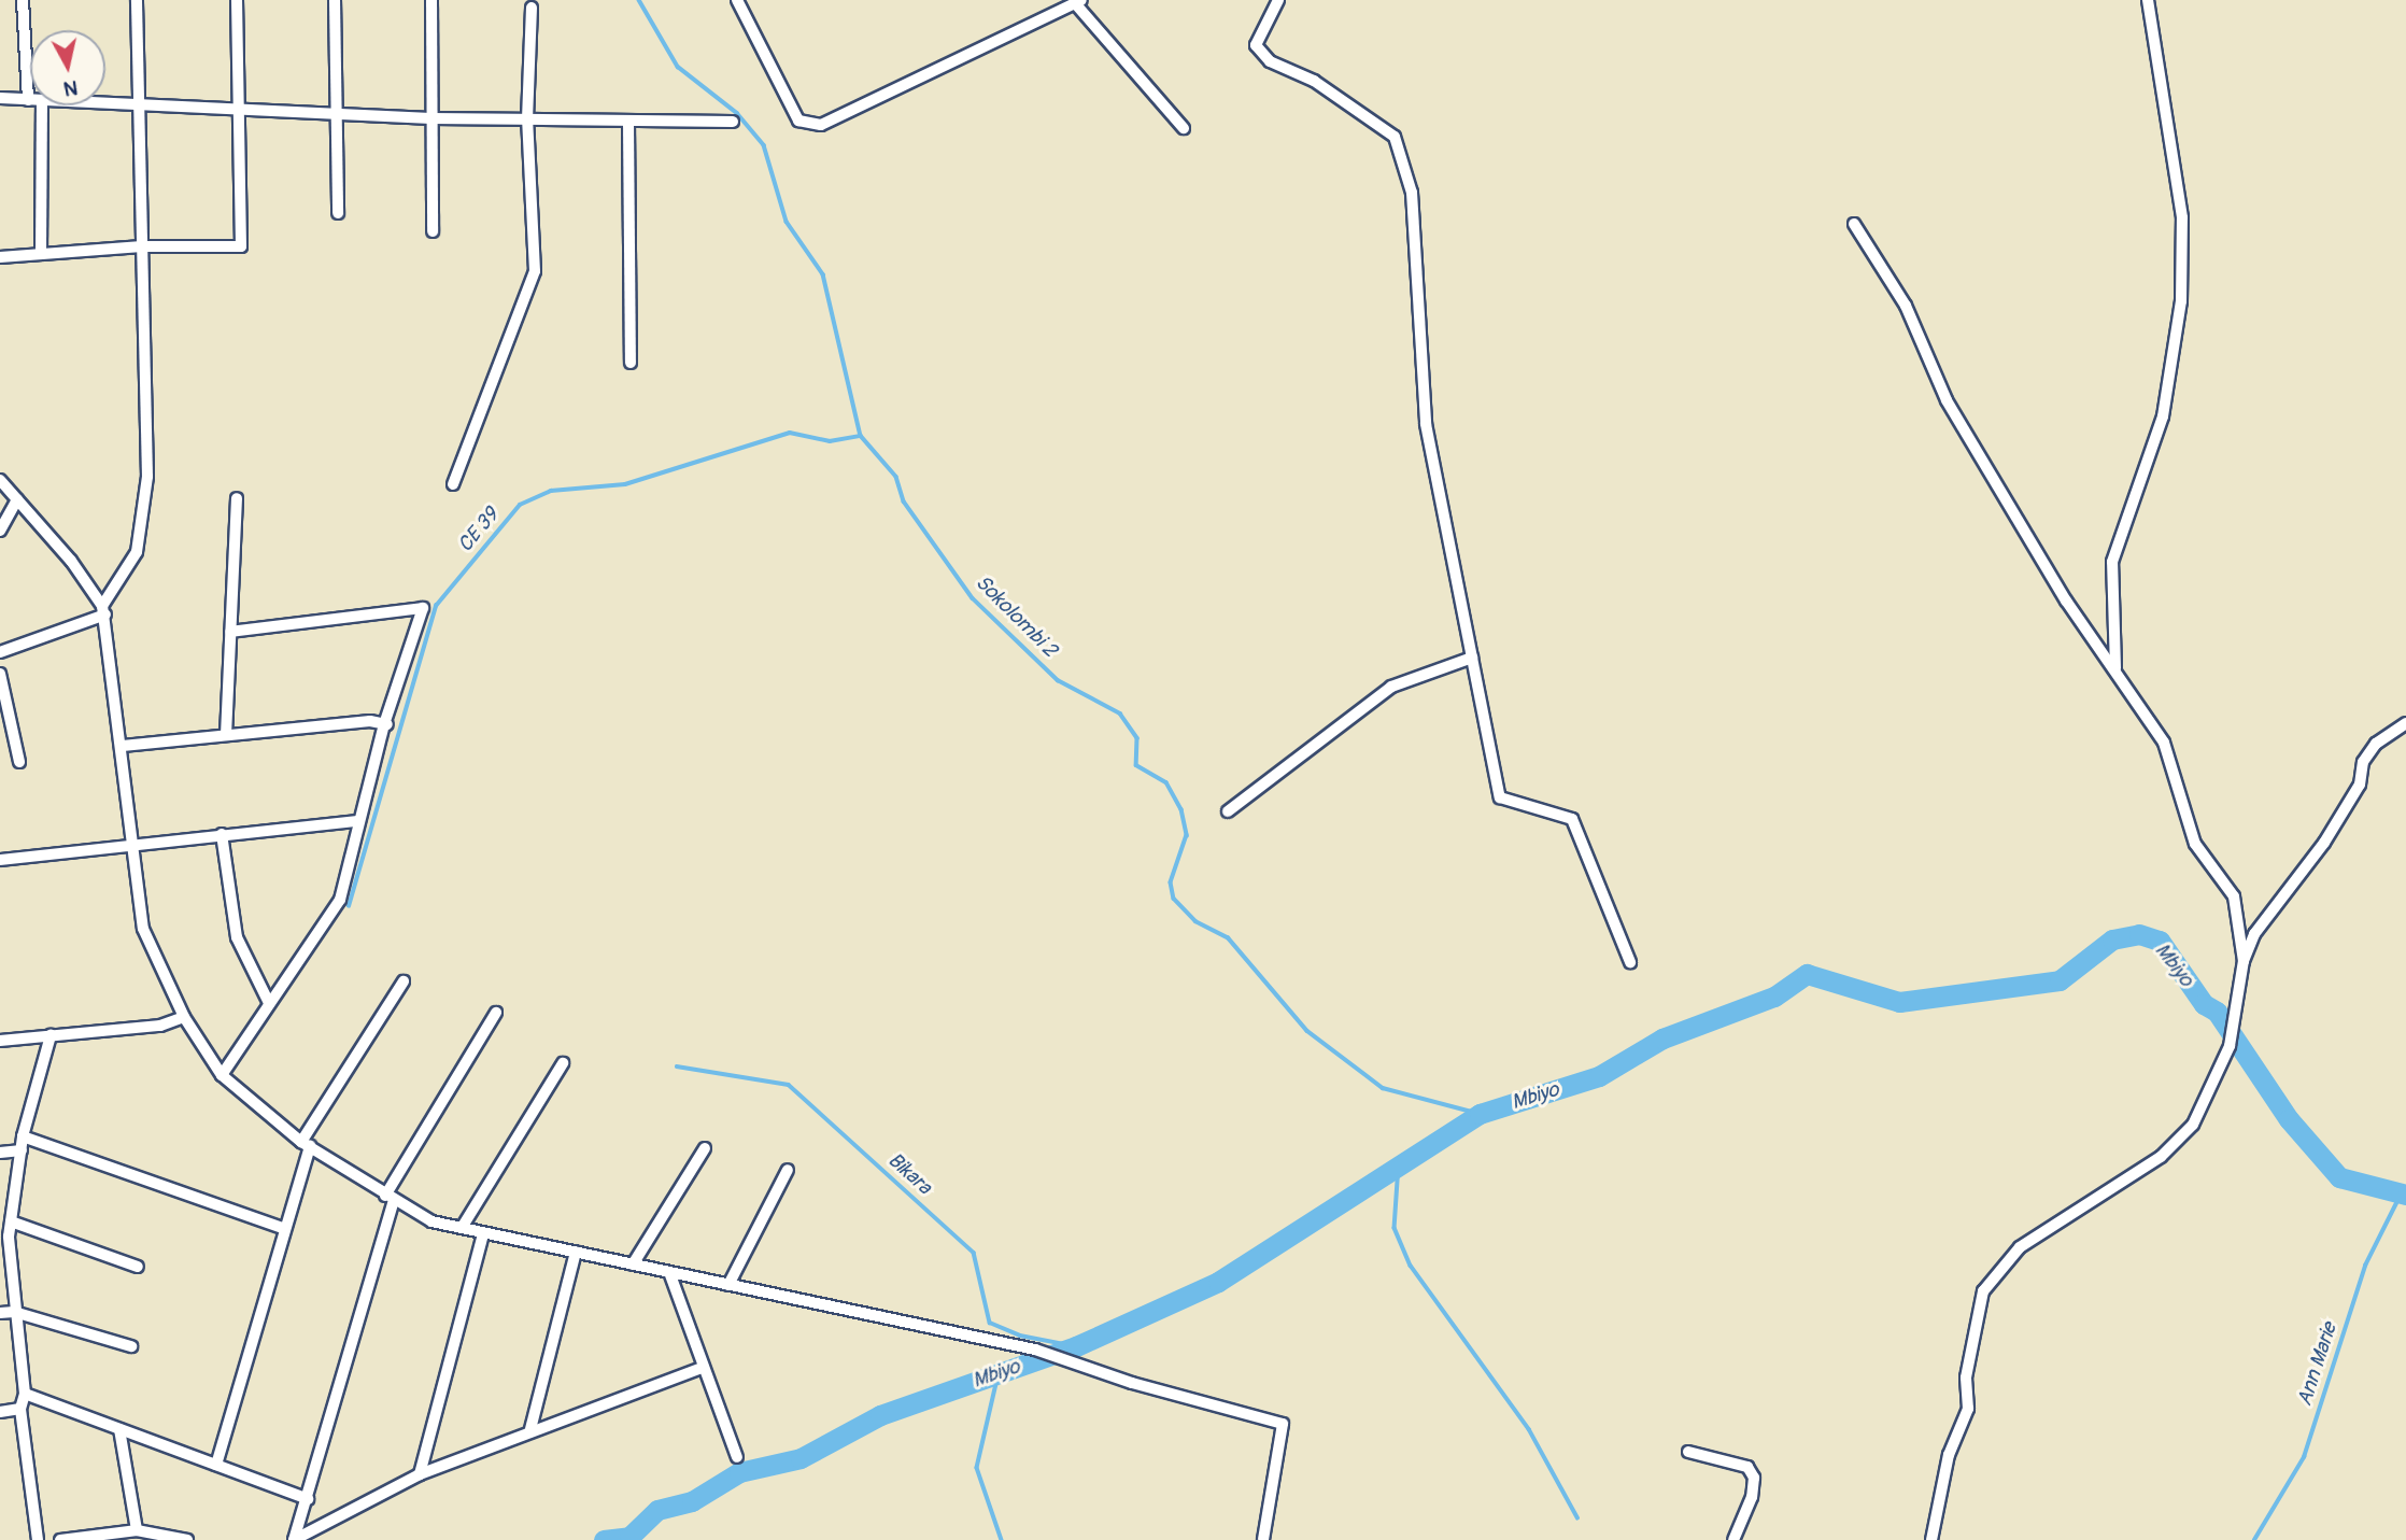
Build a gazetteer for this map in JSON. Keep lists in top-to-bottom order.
{
  "water": [
    "CE 39",
    "Sokolombi 2",
    "Mbiyo",
    "Bikara",
    "Ann Marie"
  ],
  "north": "bottom"
}
